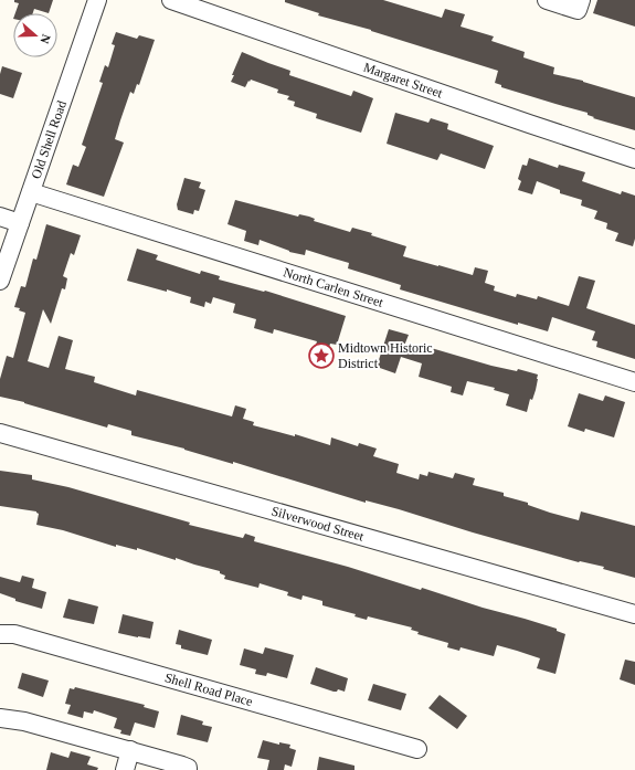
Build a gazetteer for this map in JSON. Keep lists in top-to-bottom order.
{
  "streets": {
    "street": [
      "Margaret Street",
      "Old Shell Road",
      "North Carlen Street",
      "Silverwood Street",
      "Shell Road Place"
    ]
  },
  "crossings": [
    ["Old Shell Road", "North Carlen Street"]
  ],
  "places": {
    "place": ["Midtown Historic District"]
  },
  "north": "right"
}
